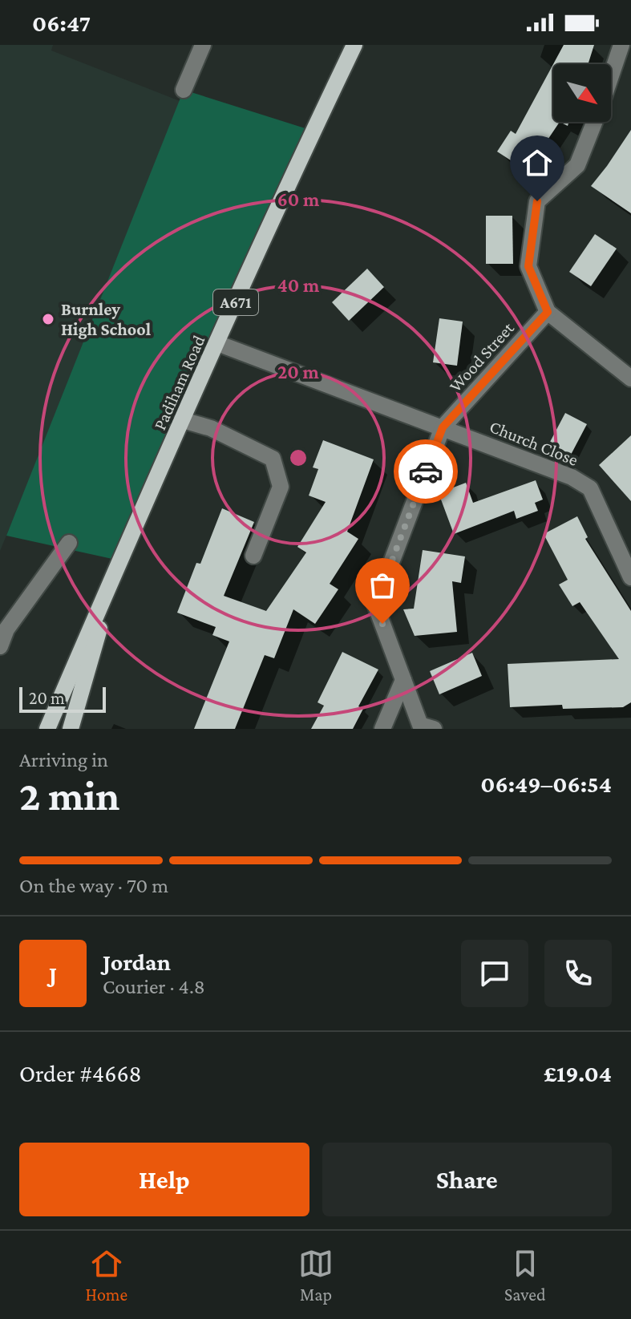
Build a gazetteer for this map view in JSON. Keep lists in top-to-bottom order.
{
  "streets": {
    "main road": ["A671", "Padiham Road"],
    "street": ["Wood Street", "Church Close"]
  },
  "crossings": [
    ["Wood Street", "Church Close"],
    ["Padiham Road", "Church Close"]
  ],
  "places": ["Burnley High School"],
  "scale_bar": "20 m",
  "north": "bottom right",
  "page": {
    "status": "06:47",
    "scale": "20 m",
    "heading": ["2 min", "Arriving in", "06:49–06:54"],
    "panel": [
      "Jordan",
      "Courier · 4.8",
      "Order #4668",
      "£19.04"
    ],
    "bar": "On the way · 70 m",
    "round": "J",
    "buttons": ["Help", "Share"],
    "tabs": ["Home", "Map", "Saved"]
  },
  "rings": ["60 m", "40 m", "20 m"]
}
